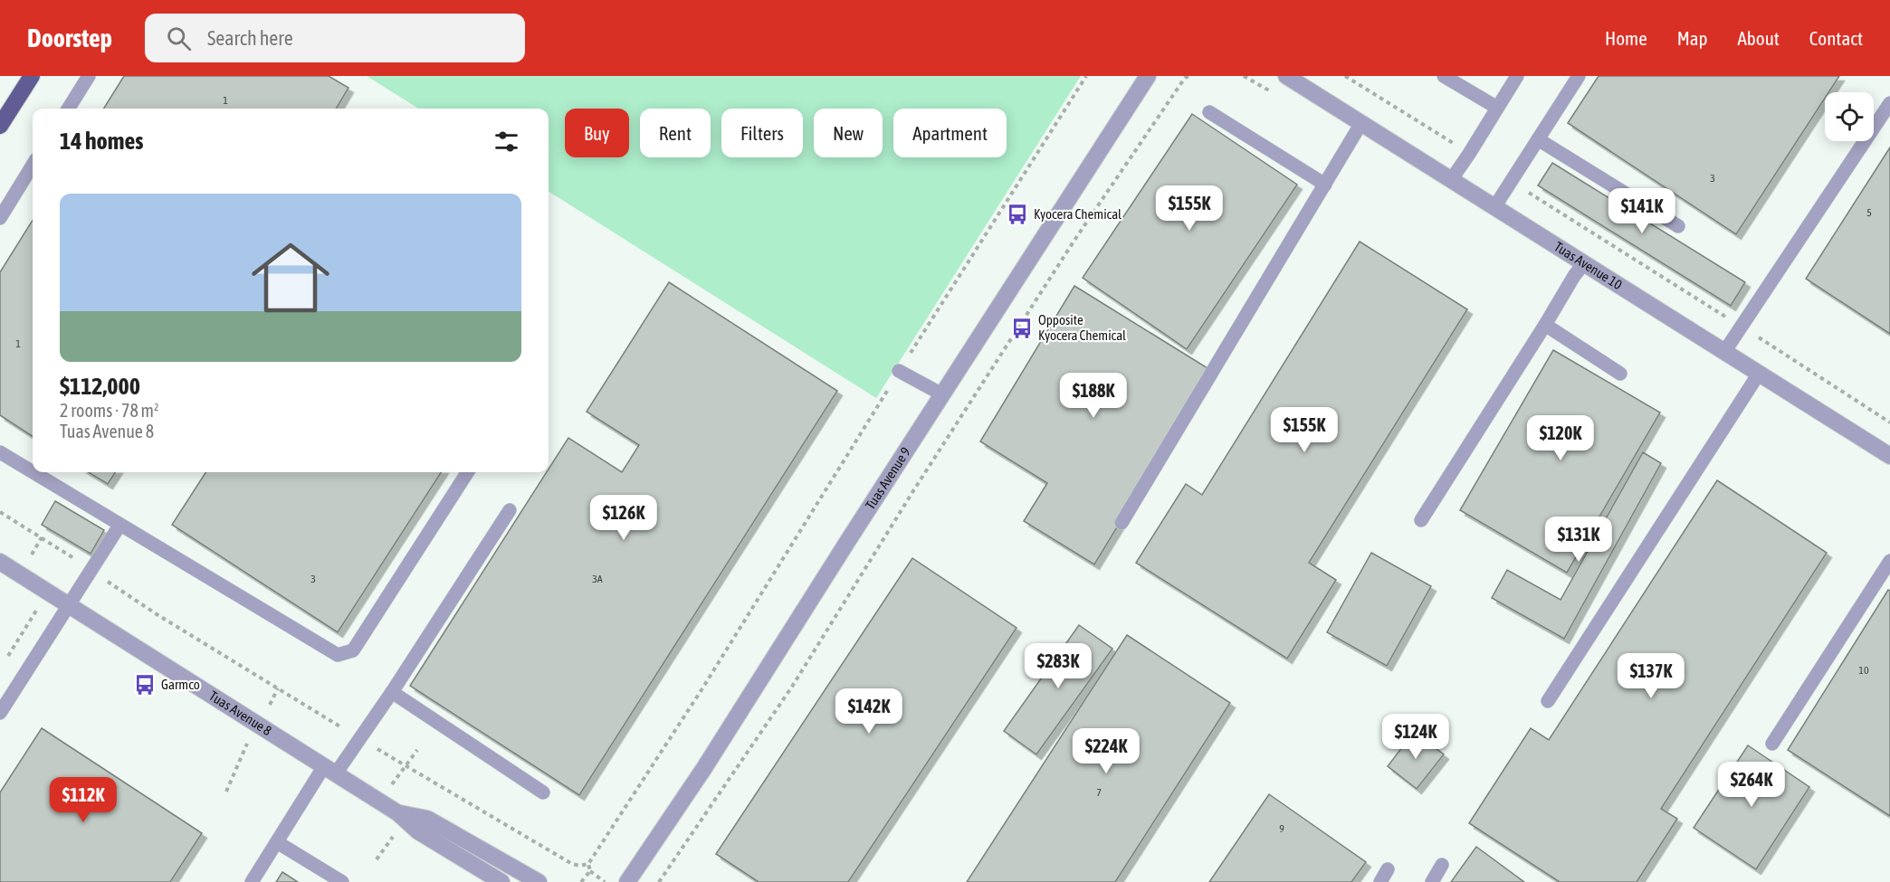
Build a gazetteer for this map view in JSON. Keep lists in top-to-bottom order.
{
  "streets": {
    "street": ["Tuas Avenue 10", "Tuas Avenue 9", "Tuas Avenue 8"]
  },
  "places": {
    "bus stop": ["Kyocera Chemical", "Opposite Kyocera Chemical", "Garmco"]
  },
  "house_numbers": [
    "1",
    "3",
    "5",
    "1",
    "3",
    "3A",
    "10",
    "7",
    "9"
  ],
  "page": {
    "header": "Doorstep",
    "search": "Search here",
    "nav": [
      "Home",
      "Map",
      "About",
      "Contact"
    ],
    "chip": [
      "Buy",
      "Rent",
      "Filters",
      "New",
      "Apartment"
    ],
    "heading": "14 homes",
    "list": [
      {
        "name": "$112,000",
        "note": "2 rooms · 78 m² · Tuas Avenue 8"
      }
    ],
    "price": [
      "$155K",
      "$141K",
      "$188K",
      "$155K",
      "$120K",
      "$126K",
      "$131K",
      "$283K",
      "$137K",
      "$142K",
      "$124K",
      "$224K",
      "$264K",
      "$112K"
    ]
  }
}
